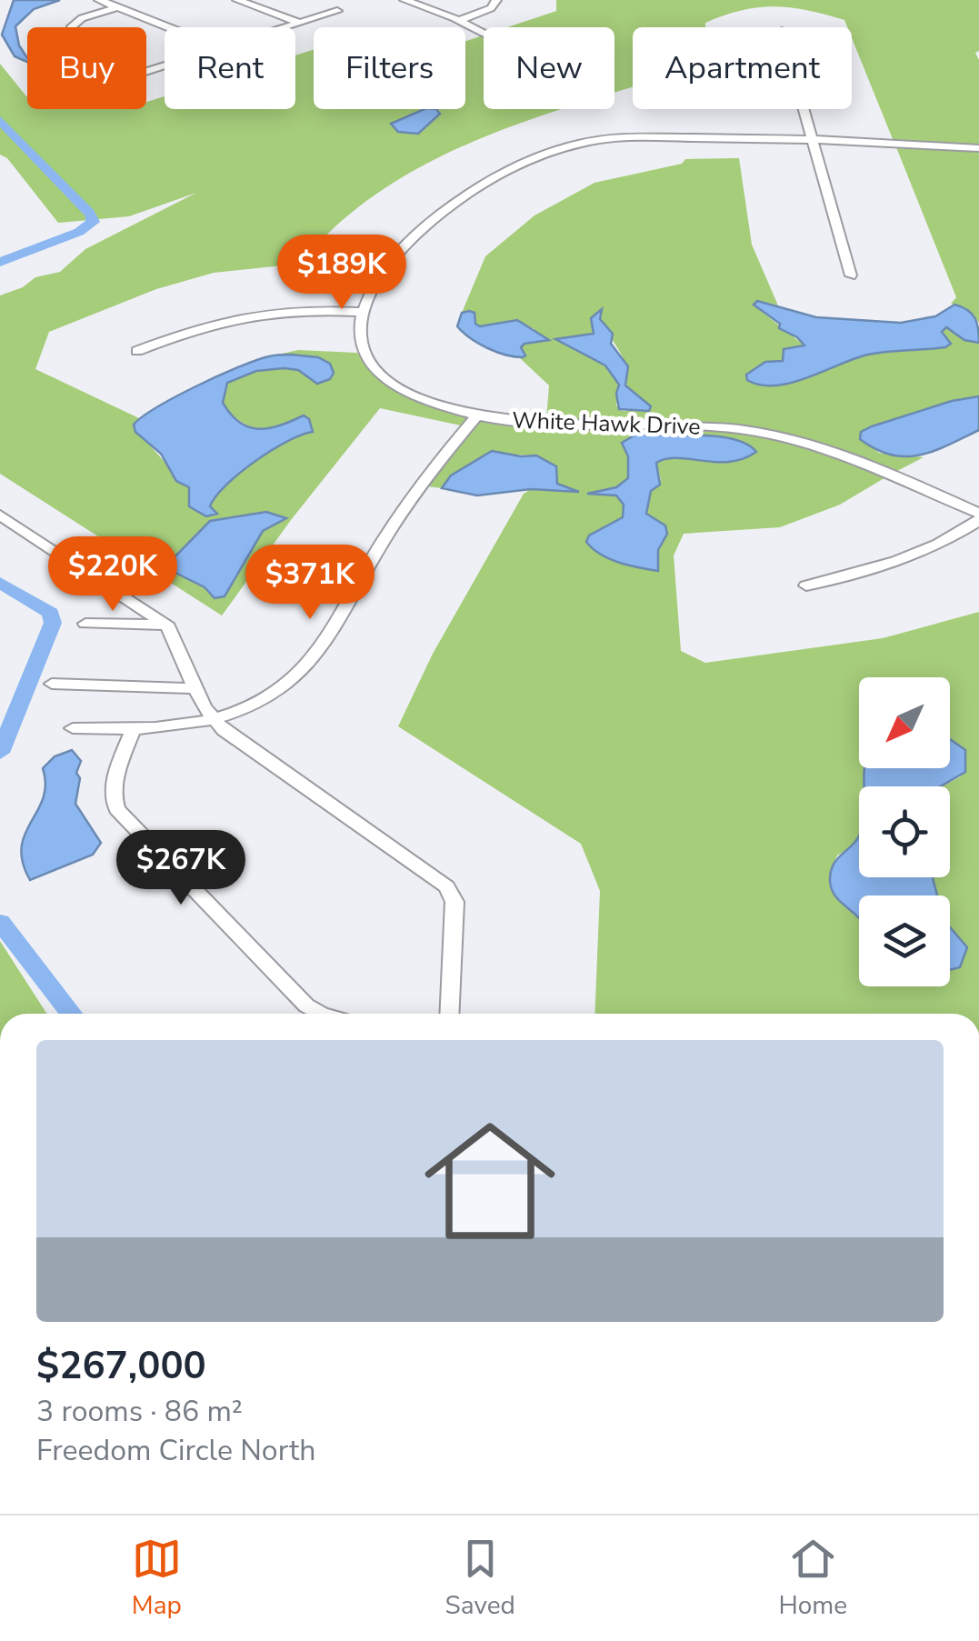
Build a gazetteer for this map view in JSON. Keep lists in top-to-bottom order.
{
  "streets": {
    "street": ["White Hawk Drive"]
  },
  "north": "bottom left",
  "page": {
    "chip": [
      "Buy",
      "Rent",
      "Filters",
      "New",
      "Apartment"
    ],
    "price": [
      "$189K",
      "$220K",
      "$371K",
      "$267K"
    ],
    "list": [
      {
        "name": "$267,000",
        "note": "3 rooms · 86 m² · Freedom Circle North"
      }
    ],
    "tabs": ["Map", "Saved", "Home"]
  }
}
